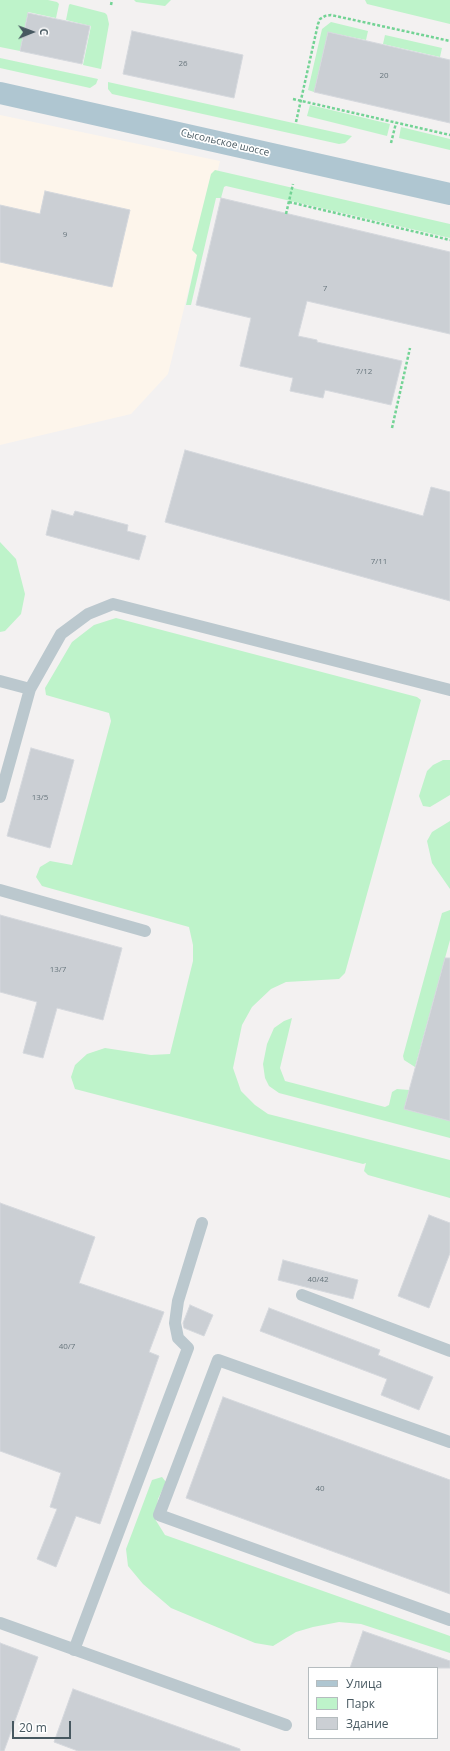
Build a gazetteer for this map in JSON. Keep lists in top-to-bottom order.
{
  "streets": {
    "main road": ["Сысольское шоссе"]
  },
  "house_numbers": [
    "26",
    "20",
    "9",
    "7",
    "7/12",
    "7/11",
    "13/5",
    "13/7",
    "40/42",
    "40/7",
    "40"
  ],
  "legend": ["Улица", "Парк", "Здание"],
  "scale_bar": "20 m",
  "north": "right"
}
